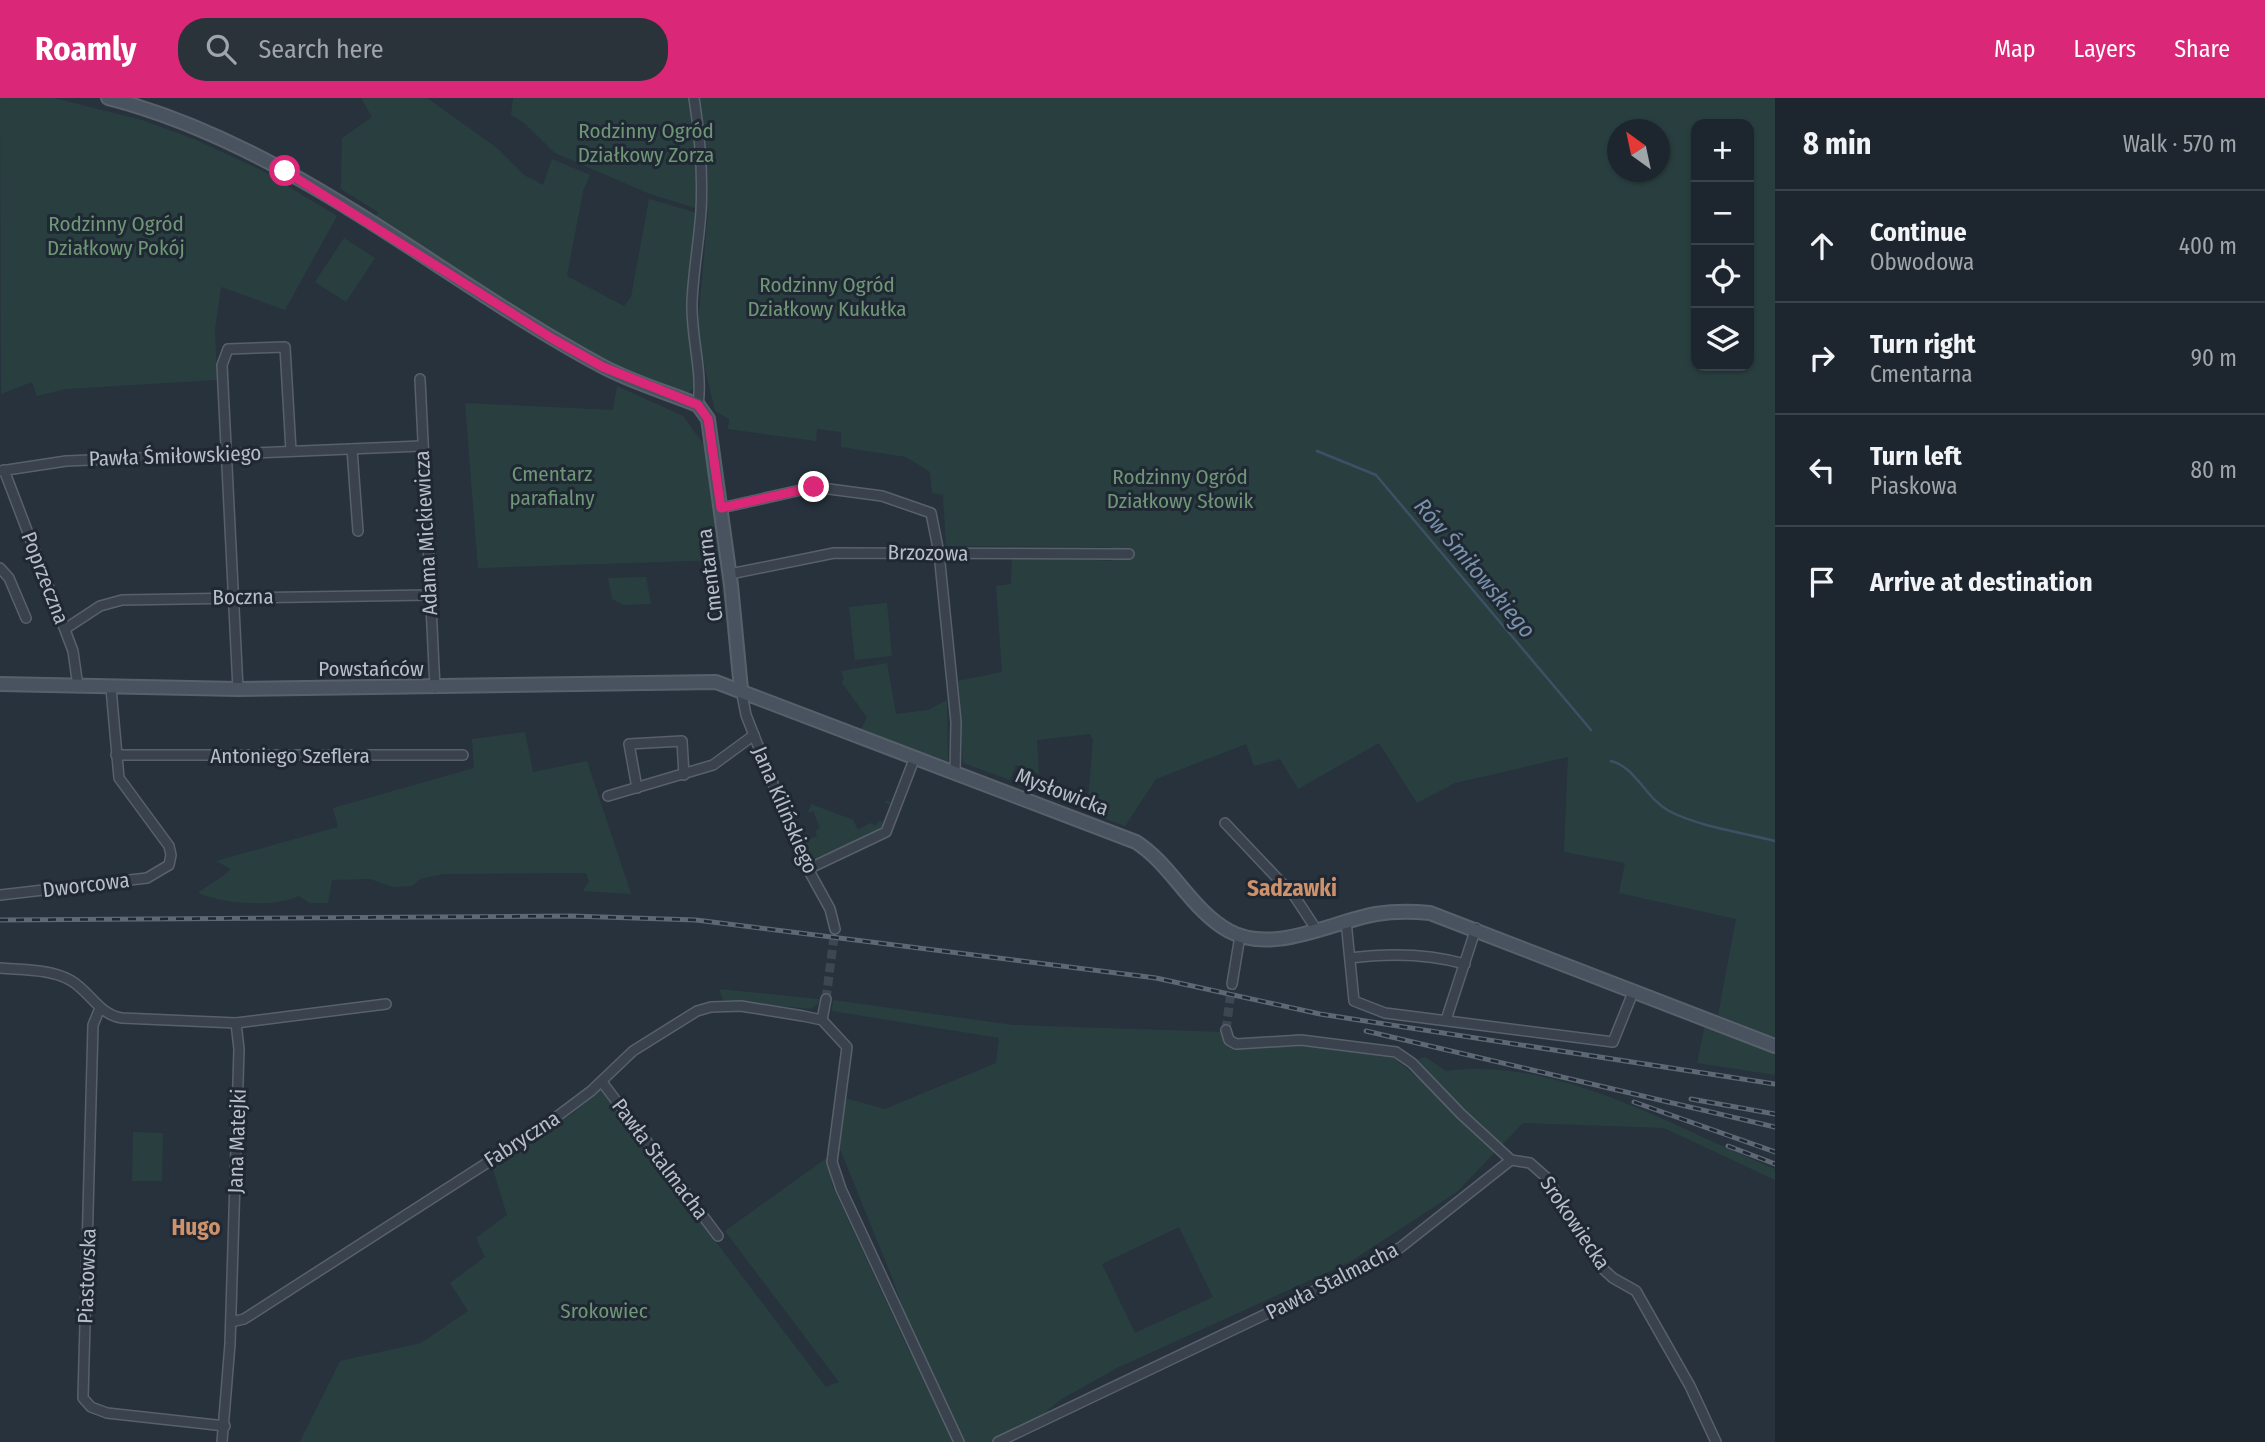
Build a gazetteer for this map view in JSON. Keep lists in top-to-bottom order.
{
  "streets": {
    "street": [
      "Pawła Śmiłowskiego",
      "Adama Mickiewicza",
      "Brzozowa",
      "Cmentarna",
      "Poprzeczna",
      "Boczna",
      "Powstańców",
      "Antoniego Szeflera",
      "Mysłowicka",
      "Jana Kilińskiego",
      "Dworcowa",
      "Fabryczna",
      "Jana Matejki",
      "Pawła Stalmacha",
      "Srokowiecka",
      "Piastowska"
    ]
  },
  "crossings": [
    ["Pawła Śmiłowskiego", "Adama Mickiewicza"],
    ["Pawła Śmiłowskiego", "Poprzeczna"],
    ["Adama Mickiewicza", "Boczna"],
    ["Adama Mickiewicza", "Powstańców"],
    ["Brzozowa", "Cmentarna"],
    ["Cmentarna", "Powstańców"],
    ["Cmentarna", "Mysłowicka"],
    ["Cmentarna", "Jana Kilińskiego"],
    ["Poprzeczna", "Boczna"],
    ["Poprzeczna", "Powstańców"],
    ["Powstańców", "Mysłowicka"],
    ["Powstańców", "Jana Kilińskiego"],
    ["Antoniego Szeflera", "Dworcowa"],
    ["Mysłowicka", "Jana Kilińskiego"],
    ["Fabryczna", "Jana Matejki"],
    ["Fabryczna", "Pawła Stalmacha"],
    ["Jana Matejki", "Piastowska"],
    ["Pawła Stalmacha", "Srokowiecka"]
  ],
  "districts": ["Sadzawki", "Hugo"],
  "water": ["Rów Śmiłowskiego"],
  "parks": [
    "Rodzinny Ogród Działkowy Zorza",
    "Rodzinny Ogród Działkowy Pokój",
    "Rodzinny Ogród Działkowy Kukułka",
    "Cmentarz parafialny",
    "Rodzinny Ogród Działkowy Słowik",
    "Srokowiec"
  ],
  "north": "top left",
  "page": {
    "header": "Roamly",
    "search": "Search here",
    "nav": ["Map", "Layers", "Share"],
    "heading": ["8 min", "Walk · 570 m"],
    "map_buttons": ["+", "−"],
    "list": [
      ["Continue", "Obwodowa", "400 m"],
      ["Turn right", "Cmentarna", "90 m"],
      ["Turn left", "Piaskowa", "80 m"],
      "Arrive at destination"
    ]
  }
}
